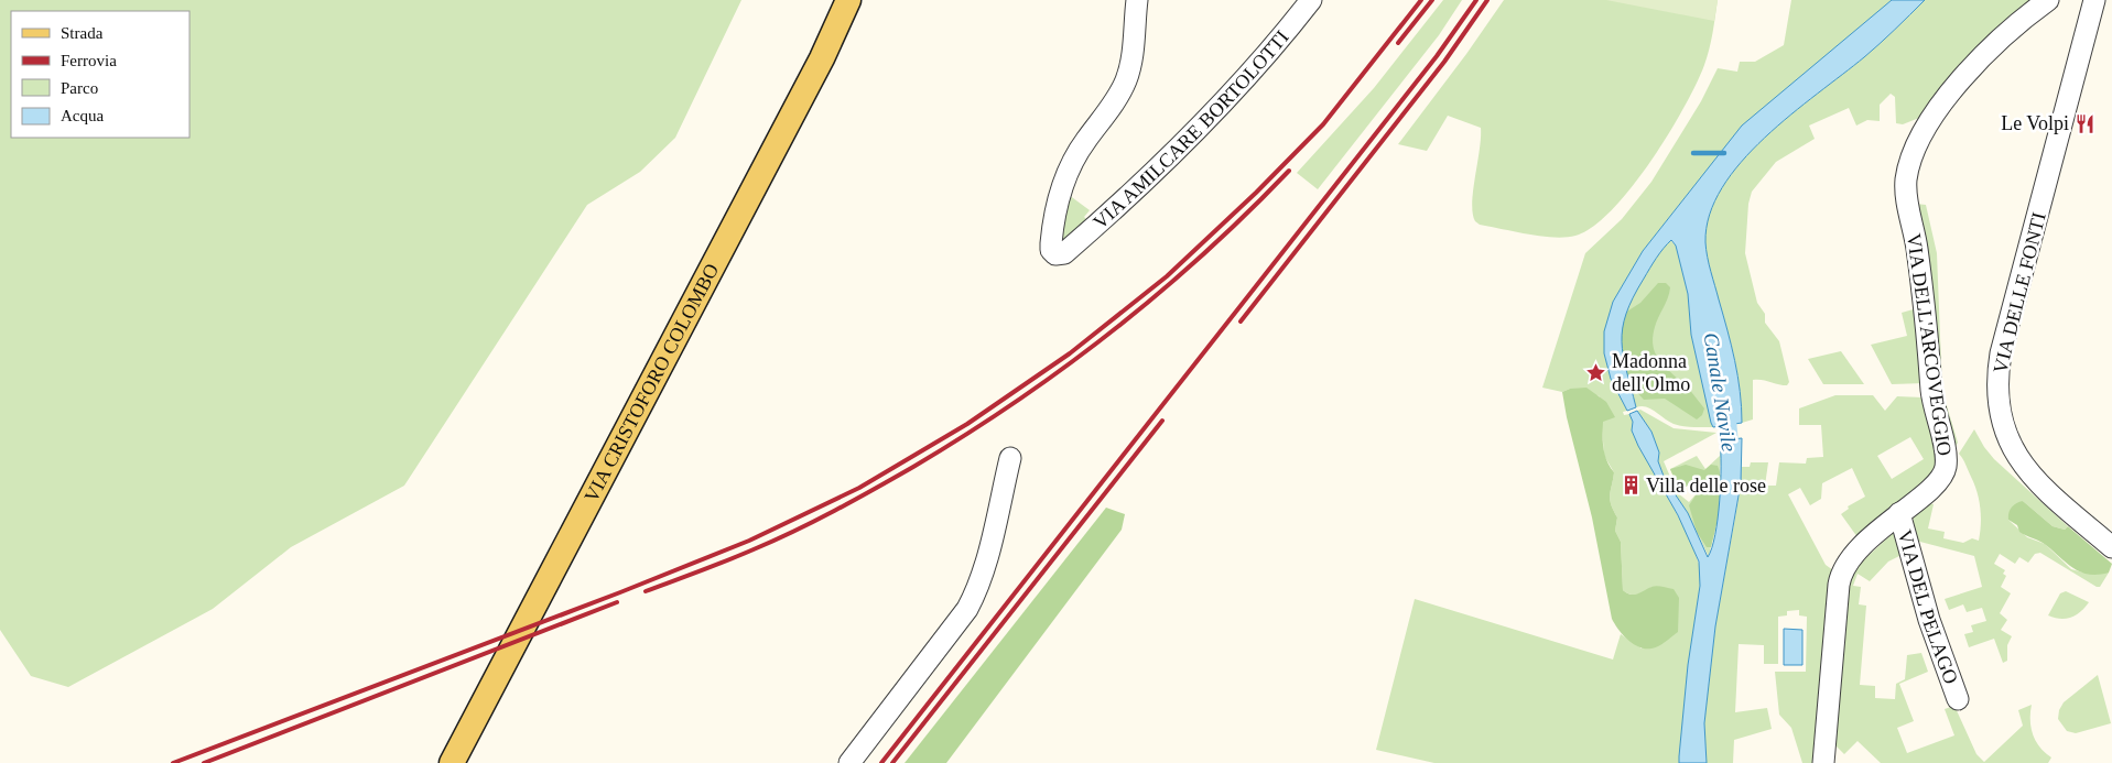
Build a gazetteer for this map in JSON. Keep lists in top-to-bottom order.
{
  "streets": {
    "main road": ["VIA CRISTOFORO COLOMBO"],
    "street": [
      "VIA AMILCARE BORTOLOTTI",
      "VIA DELLE FONTI",
      "VIA DELL'ARCOVEGGIO",
      "VIA DEL PELAGO"
    ]
  },
  "crossings": [
    ["VIA DELL'ARCOVEGGIO", "VIA DEL PELAGO"]
  ],
  "water": ["Canale Navile"],
  "places": {
    "restaurant": ["Le Volpi"],
    "place": ["Madonna dell'Olmo"],
    "building": ["Villa delle rose"]
  },
  "legend": [
    "Strada",
    "Ferrovia",
    "Parco",
    "Acqua"
  ]
}
